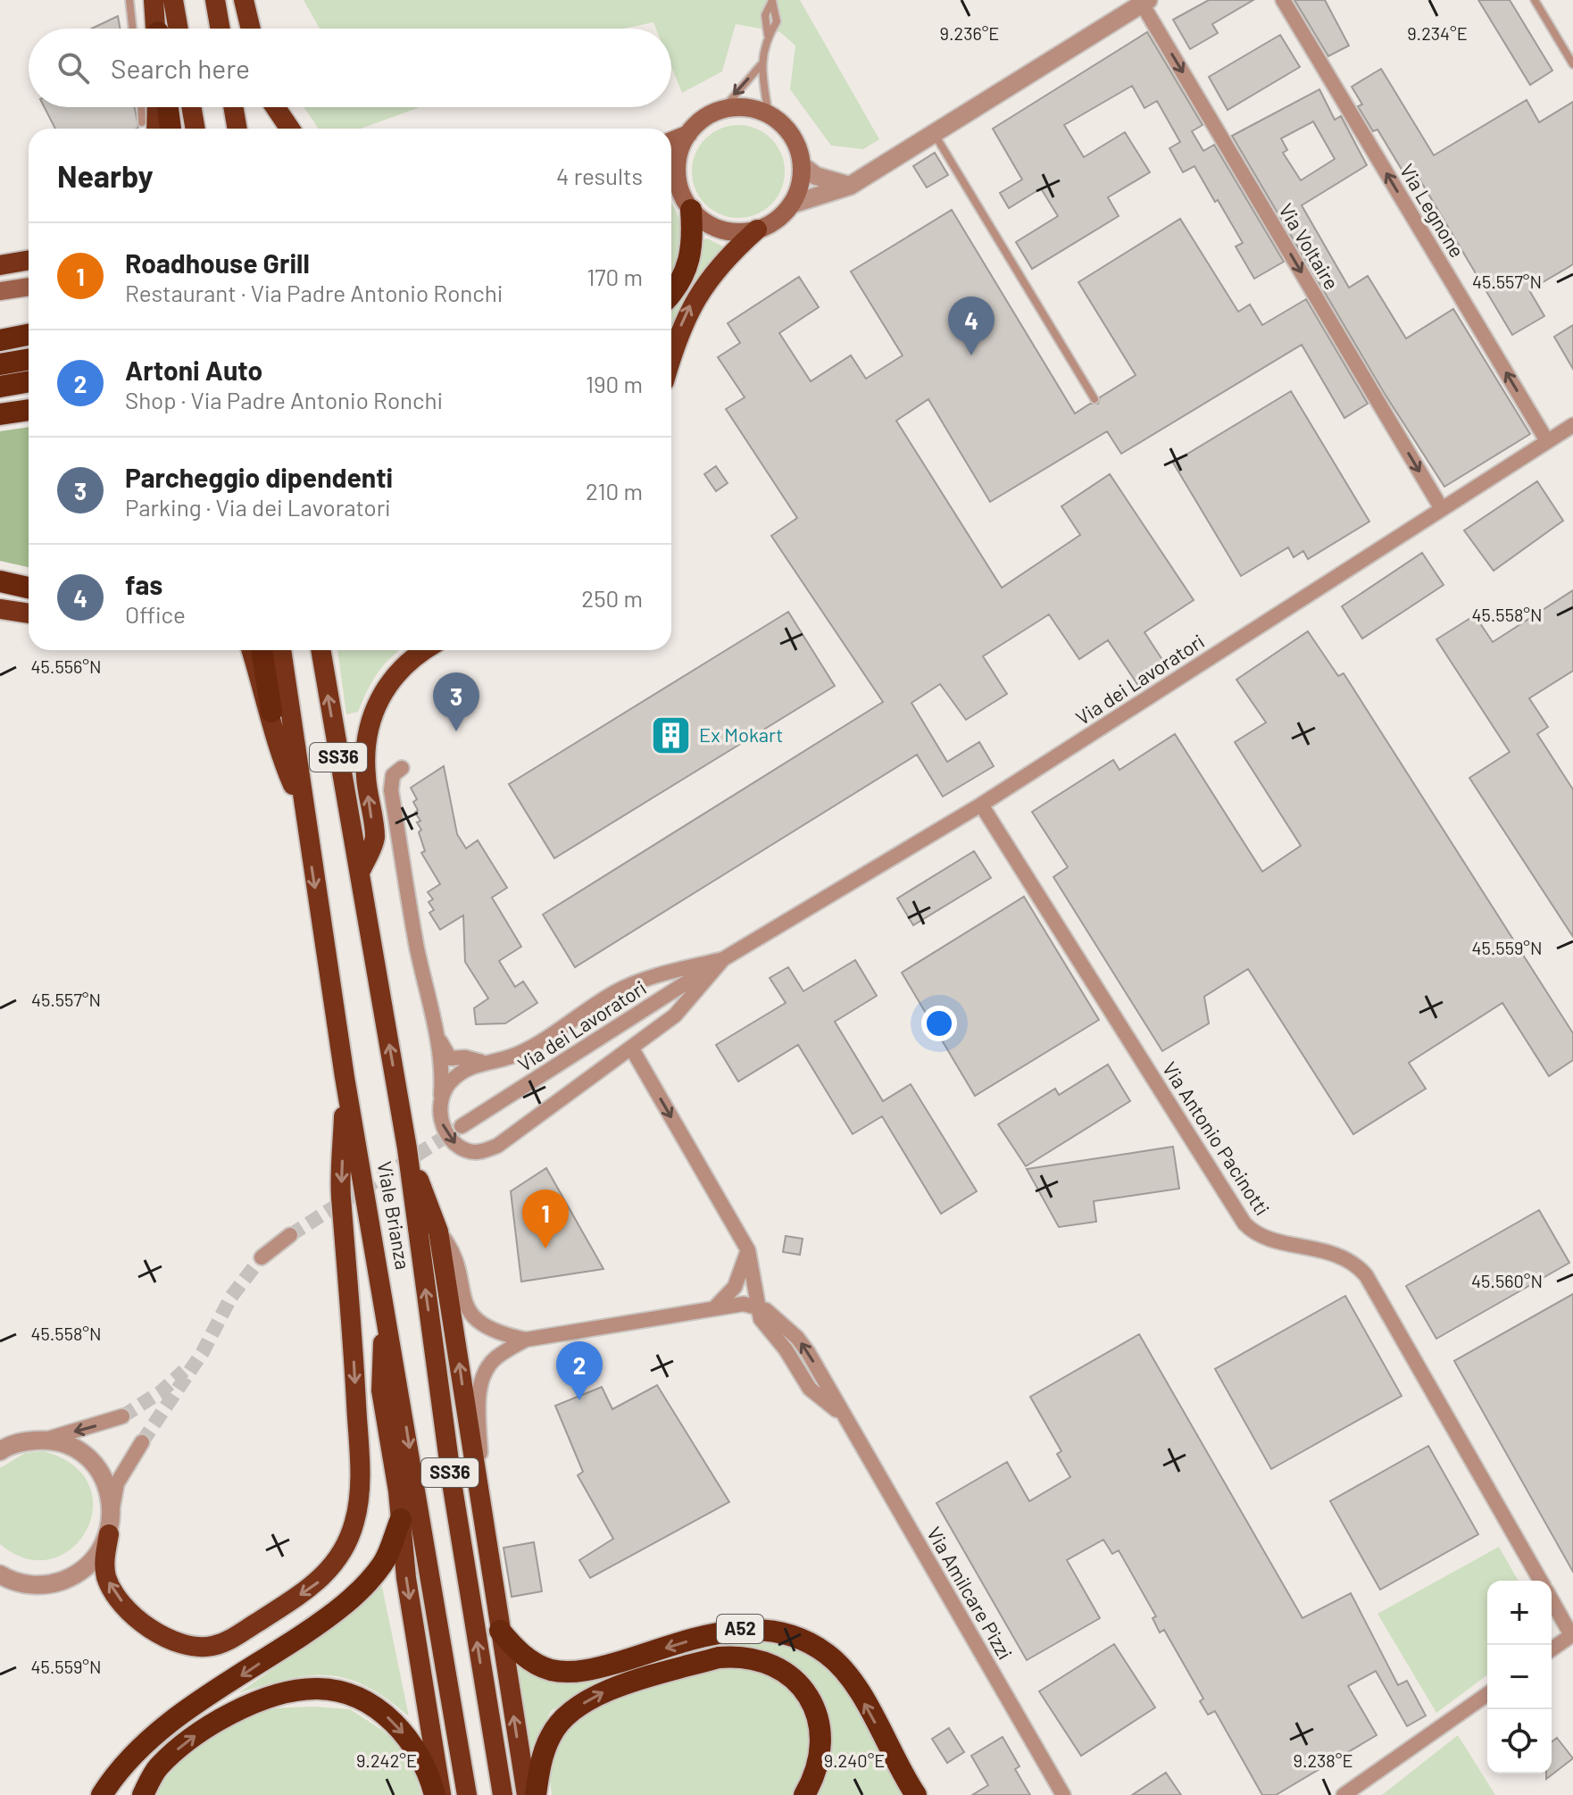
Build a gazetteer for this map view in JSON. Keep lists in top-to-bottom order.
{
  "streets": {
    "highway": ["SS36", "Viale Brianza", "A52"],
    "street": [
      "Via Legnone",
      "Via Voltaire",
      "Via dei Lavoratori",
      "Via Antonio Pacinotti",
      "Via Amilcare Pizzi"
    ]
  },
  "crossings": [
    ["Via Legnone", "Via dei Lavoratori"],
    ["Via Voltaire", "Via dei Lavoratori"],
    ["Via dei Lavoratori", "Via Antonio Pacinotti"]
  ],
  "one_way": ["Via Legnone", "Via Voltaire"],
  "places": {
    "building": ["Ex Mokart"]
  },
  "page": {
    "search": "Search here",
    "heading": ["Nearby", "4 results"],
    "list": [
      {
        "mark": "1",
        "name": "Roadhouse Grill",
        "note": "Restaurant · Via Padre Antonio Ronchi",
        "value": "170 m"
      },
      {
        "mark": "2",
        "name": "Artoni Auto",
        "note": "Shop · Via Padre Antonio Ronchi",
        "value": "190 m"
      },
      {
        "mark": "3",
        "name": "Parcheggio dipendenti",
        "note": "Parking · Via dei Lavoratori",
        "value": "210 m"
      },
      {
        "mark": "4",
        "name": "fas",
        "note": "Office",
        "value": "250 m"
      }
    ],
    "pins": [
      "4",
      "3",
      "1",
      "2"
    ],
    "map_buttons": ["+", "−"]
  },
  "coordinates": [
    "9.236°E",
    "9.234°E",
    "45.557°N",
    "45.558°N",
    "45.556°N",
    "45.559°N",
    "45.560°N",
    "9.242°E",
    "9.240°E",
    "9.238°E"
  ]
}
